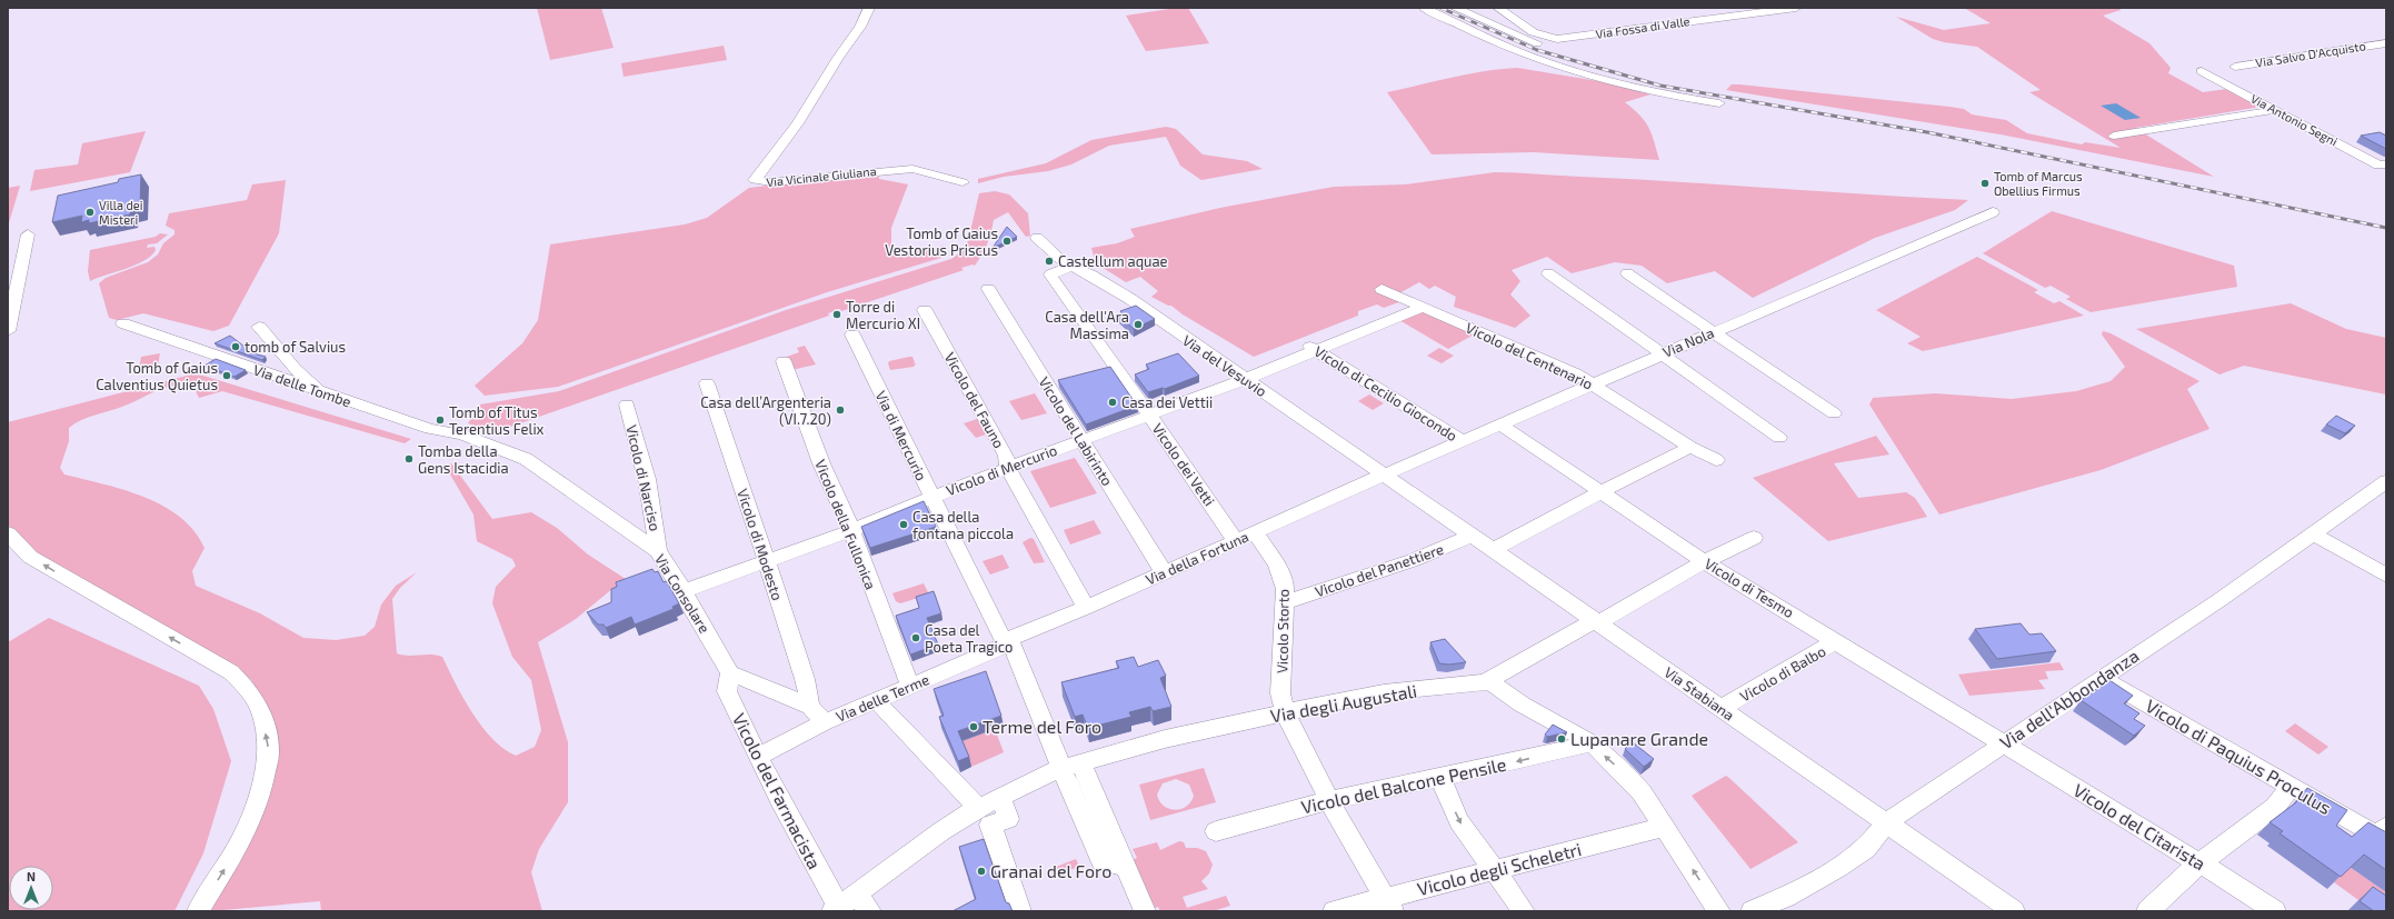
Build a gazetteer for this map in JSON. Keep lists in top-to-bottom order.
{
  "streets": {
    "street": [
      "Via Fossa di Valle",
      "Via Salvo D'Acquisto",
      "Via Antonio Segni",
      "Via Vicinale Giuliana",
      "Via Nola",
      "Vicolo del Centenario",
      "Via del Vesuvio",
      "Via delle Tombe",
      "Vicolo di Cecilio Giocondo",
      "Vicolo del Fauno",
      "Vicolo del Labirinto",
      "Via di Mercurio",
      "Vicolo dei Vetti",
      "Vicolo di Mercurio",
      "Vicolo di Narciso",
      "Vicolo della Fullonica",
      "Vicolo di Modesto",
      "Via della Fortuna",
      "Vicolo del Panettiere",
      "Vicolo di Tesmo",
      "Via Consolare",
      "Vicolo Storto",
      "Vicolo di Balbo",
      "Via Stabiana",
      "Via delle Terme",
      "Via dell'Abbondanza",
      "Via degli Augustali",
      "Vicolo di Paquius Proculus",
      "Vicolo del Balcone Pensile",
      "Vicolo del Farmacista",
      "Vicolo del Citarista",
      "Vicolo degli Scheletri"
    ]
  },
  "crossings": [
    ["Via Nola", "Vicolo del Centenario"],
    ["Via Nola", "Via del Vesuvio"],
    ["Via Nola", "Vicolo di Cecilio Giocondo"],
    ["Via Nola", "Via della Fortuna"],
    ["Via Nola", "Vicolo di Tesmo"],
    ["Via Nola", "Via Stabiana"],
    ["Vicolo del Centenario", "Vicolo di Mercurio"],
    ["Via del Vesuvio", "Vicolo dei Vetti"],
    ["Via del Vesuvio", "Vicolo di Mercurio"],
    ["Via del Vesuvio", "Via della Fortuna"],
    ["Via del Vesuvio", "Via Stabiana"],
    ["Via delle Tombe", "Via Consolare"],
    ["Vicolo di Cecilio Giocondo", "Vicolo di Mercurio"],
    ["Vicolo del Fauno", "Vicolo di Mercurio"],
    ["Vicolo del Fauno", "Via della Fortuna"],
    ["Vicolo del Labirinto", "Vicolo di Mercurio"],
    ["Vicolo del Labirinto", "Via della Fortuna"],
    ["Via di Mercurio", "Vicolo di Mercurio"],
    ["Via di Mercurio", "Via della Fortuna"],
    ["Via di Mercurio", "Via delle Terme"],
    ["Via di Mercurio", "Via degli Augustali"],
    ["Vicolo dei Vetti", "Vicolo di Mercurio"],
    ["Vicolo dei Vetti", "Via della Fortuna"],
    ["Vicolo di Mercurio", "Vicolo della Fullonica"],
    ["Vicolo di Mercurio", "Vicolo di Modesto"],
    ["Vicolo di Mercurio", "Via Consolare"],
    ["Vicolo di Narciso", "Via Consolare"],
    ["Vicolo della Fullonica", "Via delle Terme"],
    ["Via della Fortuna", "Vicolo Storto"],
    ["Via della Fortuna", "Via Stabiana"],
    ["Via della Fortuna", "Via delle Terme"],
    ["Vicolo del Panettiere", "Vicolo Storto"],
    ["Vicolo del Panettiere", "Via Stabiana"],
    ["Vicolo di Tesmo", "Vicolo di Balbo"],
    ["Vicolo di Tesmo", "Via dell'Abbondanza"],
    ["Vicolo di Tesmo", "Via degli Augustali"],
    ["Vicolo di Tesmo", "Vicolo del Citarista"],
    ["Via Consolare", "Vicolo del Farmacista"],
    ["Vicolo Storto", "Via degli Augustali"],
    ["Vicolo Storto", "Vicolo del Balcone Pensile"],
    ["Vicolo Storto", "Vicolo degli Scheletri"],
    ["Vicolo di Balbo", "Via Stabiana"],
    ["Via Stabiana", "Via dell'Abbondanza"],
    ["Via Stabiana", "Via degli Augustali"],
    ["Via delle Terme", "Vicolo del Farmacista"],
    ["Via dell'Abbondanza", "Vicolo di Paquius Proculus"],
    ["Via dell'Abbondanza", "Vicolo del Citarista"],
    ["Via degli Augustali", "Vicolo del Farmacista"]
  ],
  "one_way": ["Vicolo del Balcone Pensile"],
  "places": [
    "Tomb of Marcus Obellius Firmus",
    "Villa dei Misteri",
    "Tomb of Gaius Vestorius Priscus",
    "Castellum aquae",
    "Torre di Mercurio XI",
    "Casa dell'Ara Massima",
    "tomb of Salvius",
    "Tomb of Gaius Calventius Quietus",
    "Casa dei Vettii",
    "Casa dell’Argenteria (VI.7.20)",
    "Tomb of Titus Terentius Felix",
    "Tomba della Gens Istacidia",
    "Casa della fontana piccola",
    "Casa del Poeta Tragico",
    "Terme del Foro",
    "Lupanare Grande",
    "Granai del Foro"
  ],
  "north": "top"
}
